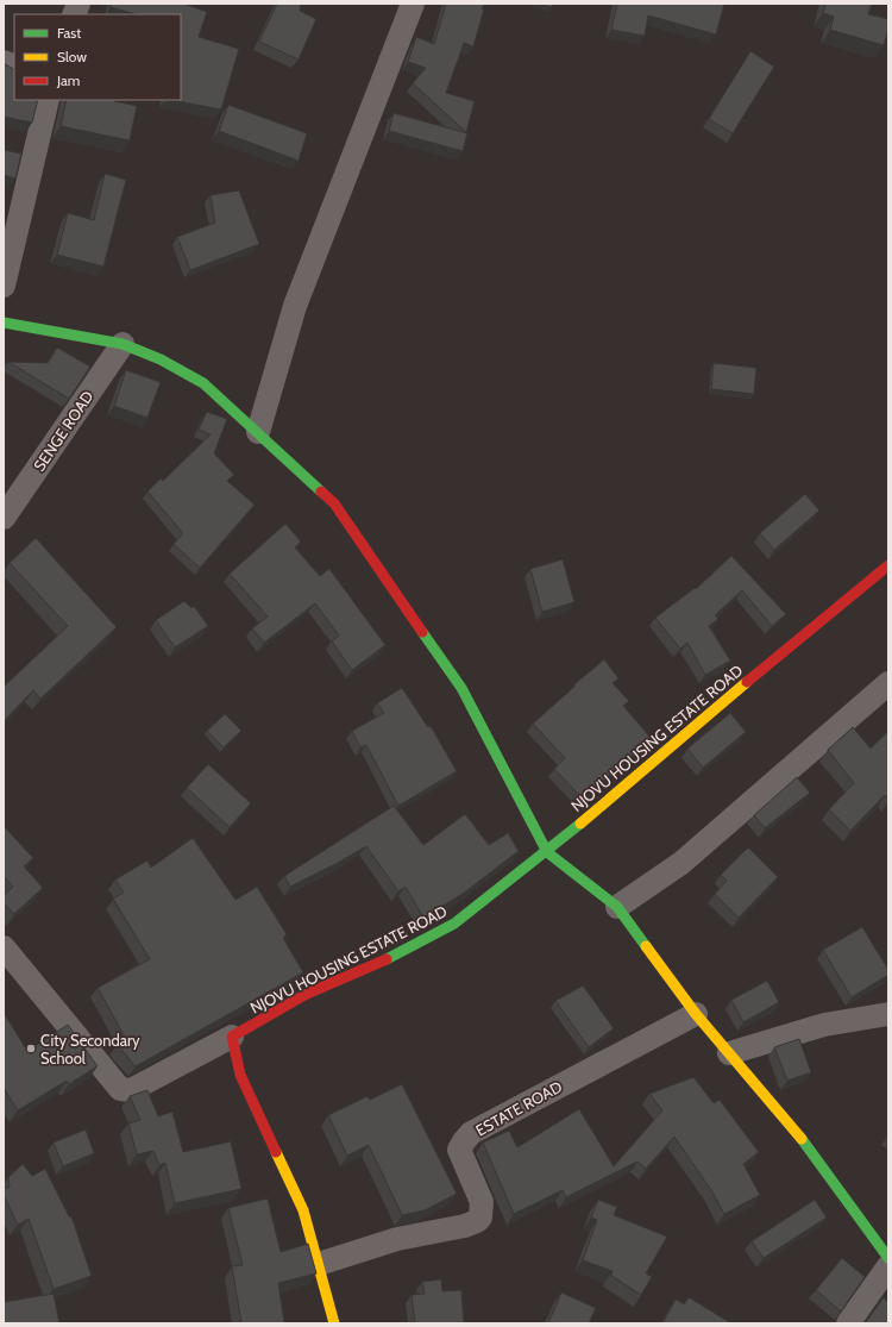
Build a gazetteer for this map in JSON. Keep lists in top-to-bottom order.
{
  "streets": {
    "street": ["SENGE ROAD", "NJOVU HOUSING ESTATE ROAD", "ESTATE ROAD"]
  },
  "places": ["City Secondary School"],
  "legend": ["Fast", "Slow", "Jam"]
}
